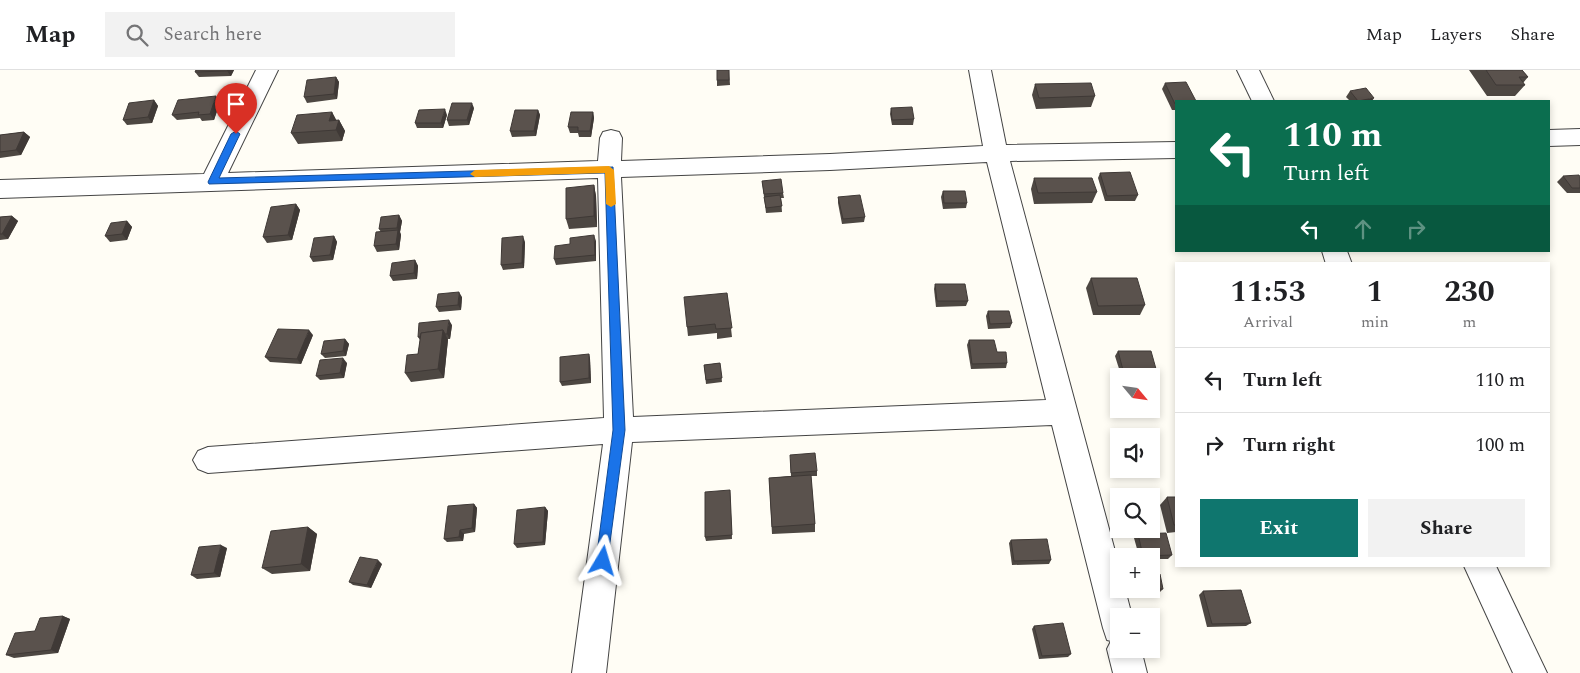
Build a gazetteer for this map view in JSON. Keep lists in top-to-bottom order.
{
  "north": "bottom right",
  "page": {
    "header": "Map",
    "search": "Search here",
    "nav": ["Map", "Layers", "Share"],
    "turn": ["110 m", "Turn left"],
    "eta": [
      "11:53",
      "Arrival",
      "1",
      "min",
      "230",
      "m"
    ],
    "list": [
      {
        "name": "Turn left",
        "value": "110 m"
      },
      {
        "name": "Turn right",
        "value": "100 m"
      }
    ],
    "map_buttons": ["+", "−"],
    "buttons": ["Exit", "Share"]
  }
}
